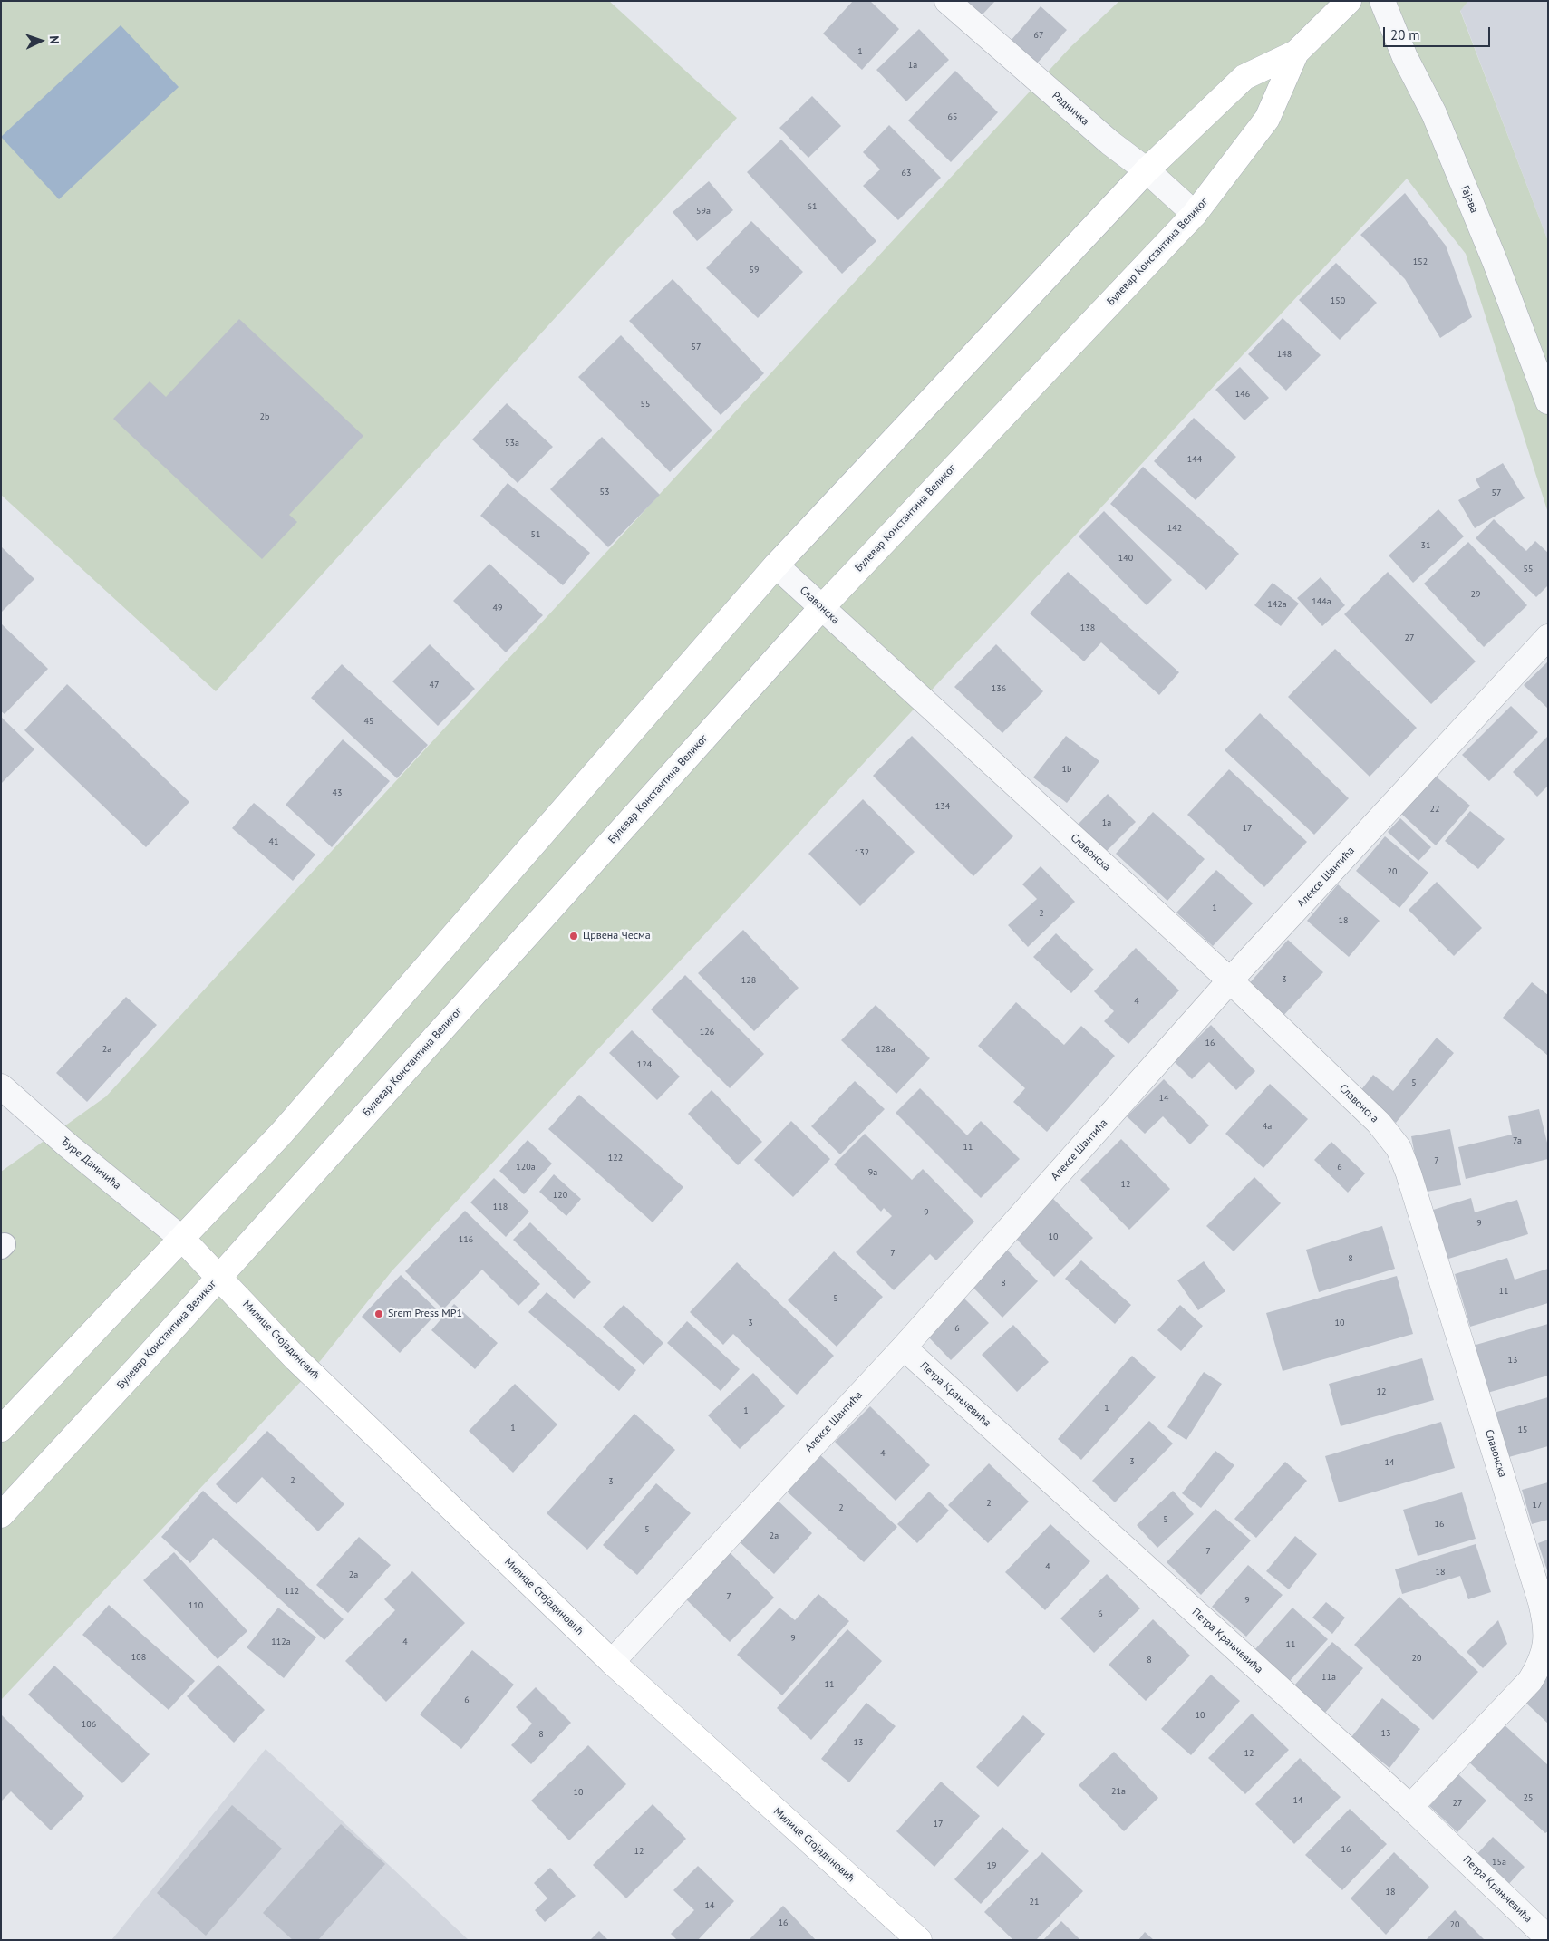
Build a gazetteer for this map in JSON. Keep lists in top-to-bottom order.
{
  "streets": {
    "main road": ["Булевар Константина Великог", "Милице Стојадиновић"],
    "street": [
      "Радничка",
      "Гајева",
      "Славонска",
      "Алексе Шантића",
      "Ђуре Даничића",
      "Петра Крањчевића"
    ]
  },
  "crossings": [
    ["Радничка", "Булевар Константина Великог"],
    ["Булевар Константина Великог", "Славонска"],
    ["Булевар Константина Великог", "Ђуре Даничића"],
    ["Булевар Константина Великог", "Милице Стојадиновић"],
    ["Славонска", "Алексе Шантића"],
    ["Славонска", "Петра Крањчевића"],
    ["Алексе Шантића", "Милице Стојадиновић"],
    ["Алексе Шантића", "Петра Крањчевића"],
    ["Ђуре Даничића", "Милице Стојадиновић"]
  ],
  "places": ["Црвена Чесма", "Srem Press MP1"],
  "house_numbers": [
    "67",
    "1",
    "1a",
    "65",
    "63",
    "61",
    "59a",
    "152",
    "59",
    "150",
    "57",
    "148",
    "146",
    "55",
    "2b",
    "53a",
    "144",
    "53",
    "57",
    "142",
    "51",
    "31",
    "140",
    "55",
    "29",
    "144a",
    "142a",
    "49",
    "138",
    "27",
    "47",
    "136",
    "45",
    "1b",
    "43",
    "134",
    "22",
    "1a",
    "17",
    "41",
    "132",
    "20",
    "1",
    "2",
    "18",
    "3",
    "128",
    "4",
    "126",
    "16",
    "2a",
    "128a",
    "124",
    "5",
    "14",
    "4a",
    "7a",
    "11",
    "122",
    "7",
    "120a",
    "6",
    "9a",
    "12",
    "120",
    "118",
    "9",
    "9",
    "10",
    "116",
    "7",
    "8",
    "8",
    "11",
    "5",
    "3",
    "10",
    "6",
    "13",
    "12",
    "1",
    "1",
    "1",
    "15",
    "4",
    "3",
    "14",
    "2",
    "3",
    "2",
    "17",
    "2",
    "5",
    "16",
    "5",
    "2a",
    "7",
    "4",
    "18",
    "2a",
    "112",
    "7",
    "9",
    "110",
    "6",
    "9",
    "112a",
    "4",
    "11",
    "108",
    "20",
    "8",
    "11a",
    "11",
    "6",
    "10",
    "106",
    "13",
    "8",
    "13",
    "12",
    "21a",
    "10",
    "25",
    "14",
    "27",
    "17",
    "16",
    "12",
    "15a",
    "19",
    "18",
    "21",
    "14",
    "16",
    "20"
  ],
  "scale_bar": "20 m",
  "north": "right"
}
